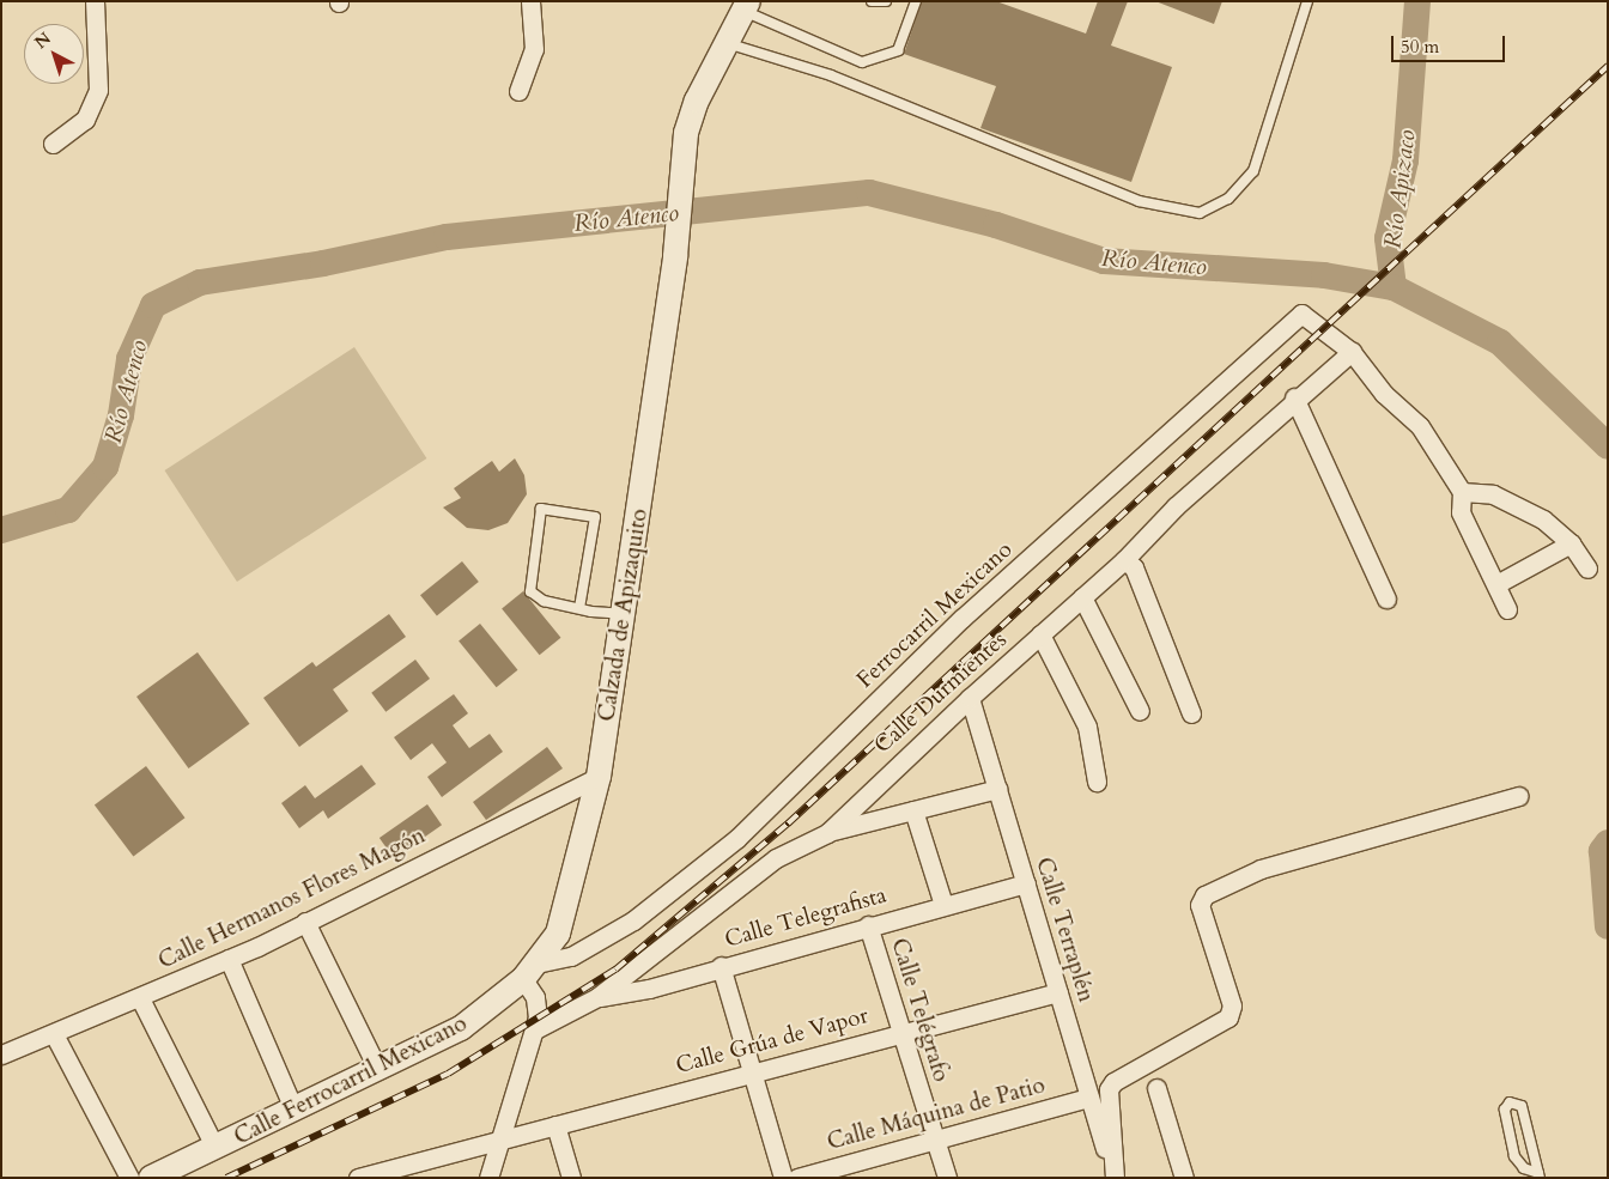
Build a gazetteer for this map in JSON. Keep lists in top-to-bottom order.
{
  "streets": {
    "main road": ["Calzada de Apizaquito", "Calle Ferrocarril Mexicano"],
    "street": [
      "Ferrocarril Mexicano",
      "Calle Durmientes",
      "Calle Hermanos Flores Magón",
      "Calle Telegrafista",
      "Calle Terraplén",
      "Calle Telégrafo",
      "Calle Grúa de Vapor",
      "Calle Máquina de Patio"
    ]
  },
  "crossings": [
    ["Calzada de Apizaquito", "Ferrocarril Mexicano"],
    ["Calzada de Apizaquito", "Calle Hermanos Flores Magón"],
    ["Calzada de Apizaquito", "Calle Ferrocarril Mexicano"],
    ["Ferrocarril Mexicano", "Calle Durmientes"],
    ["Ferrocarril Mexicano", "Calle Ferrocarril Mexicano"],
    ["Calle Durmientes", "Calle Telegrafista"],
    ["Calle Durmientes", "Calle Terraplén"],
    ["Calle Telegrafista", "Calle Terraplén"],
    ["Calle Telegrafista", "Calle Telégrafo"],
    ["Calle Terraplén", "Calle Grúa de Vapor"],
    ["Calle Terraplén", "Calle Máquina de Patio"],
    ["Calle Telégrafo", "Calle Grúa de Vapor"],
    ["Calle Telégrafo", "Calle Máquina de Patio"]
  ],
  "water": ["Río Apizaco", "Río Atenco"],
  "scale_bar": "50 m",
  "north": "top left"
}
